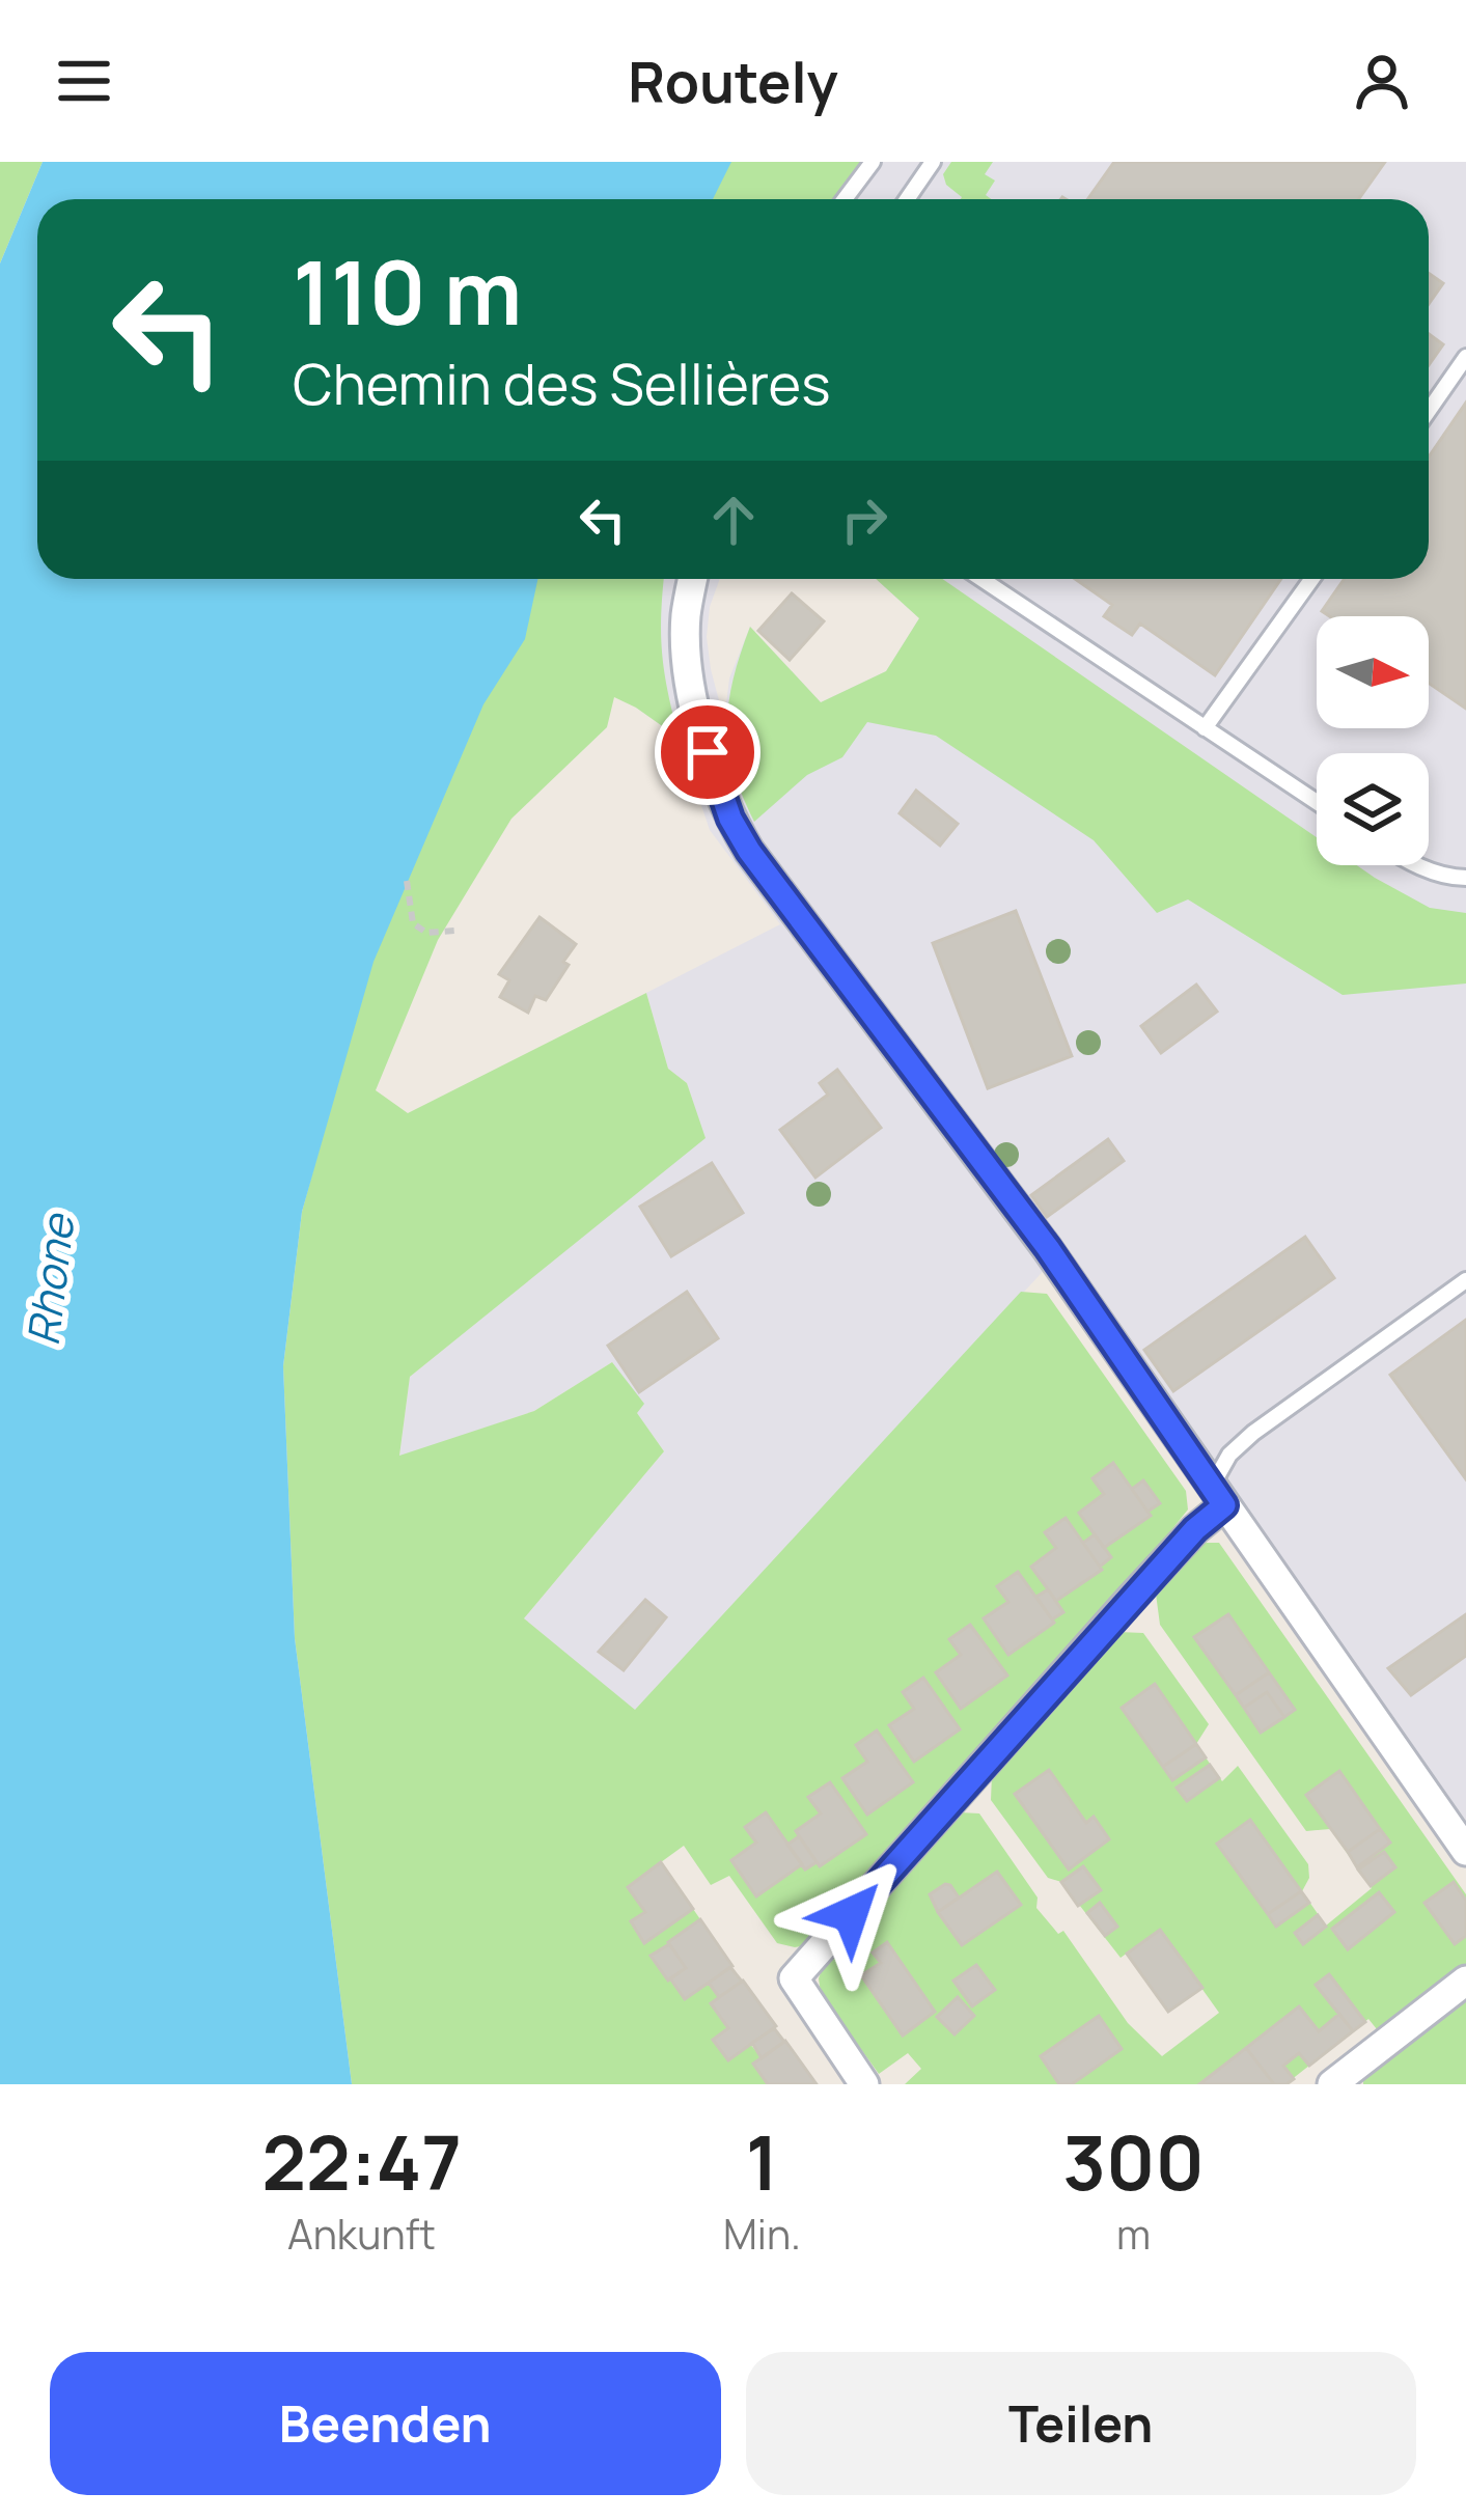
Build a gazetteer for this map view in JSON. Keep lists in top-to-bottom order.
{
  "water": ["Rhone"],
  "north": "right",
  "page": {
    "header": "Routely",
    "turn": ["110 m", "Chemin des Sellières"],
    "eta": [
      "22:47",
      "Ankunft",
      "1",
      "Min.",
      "300",
      "m"
    ],
    "buttons": ["Beenden", "Teilen"]
  }
}
